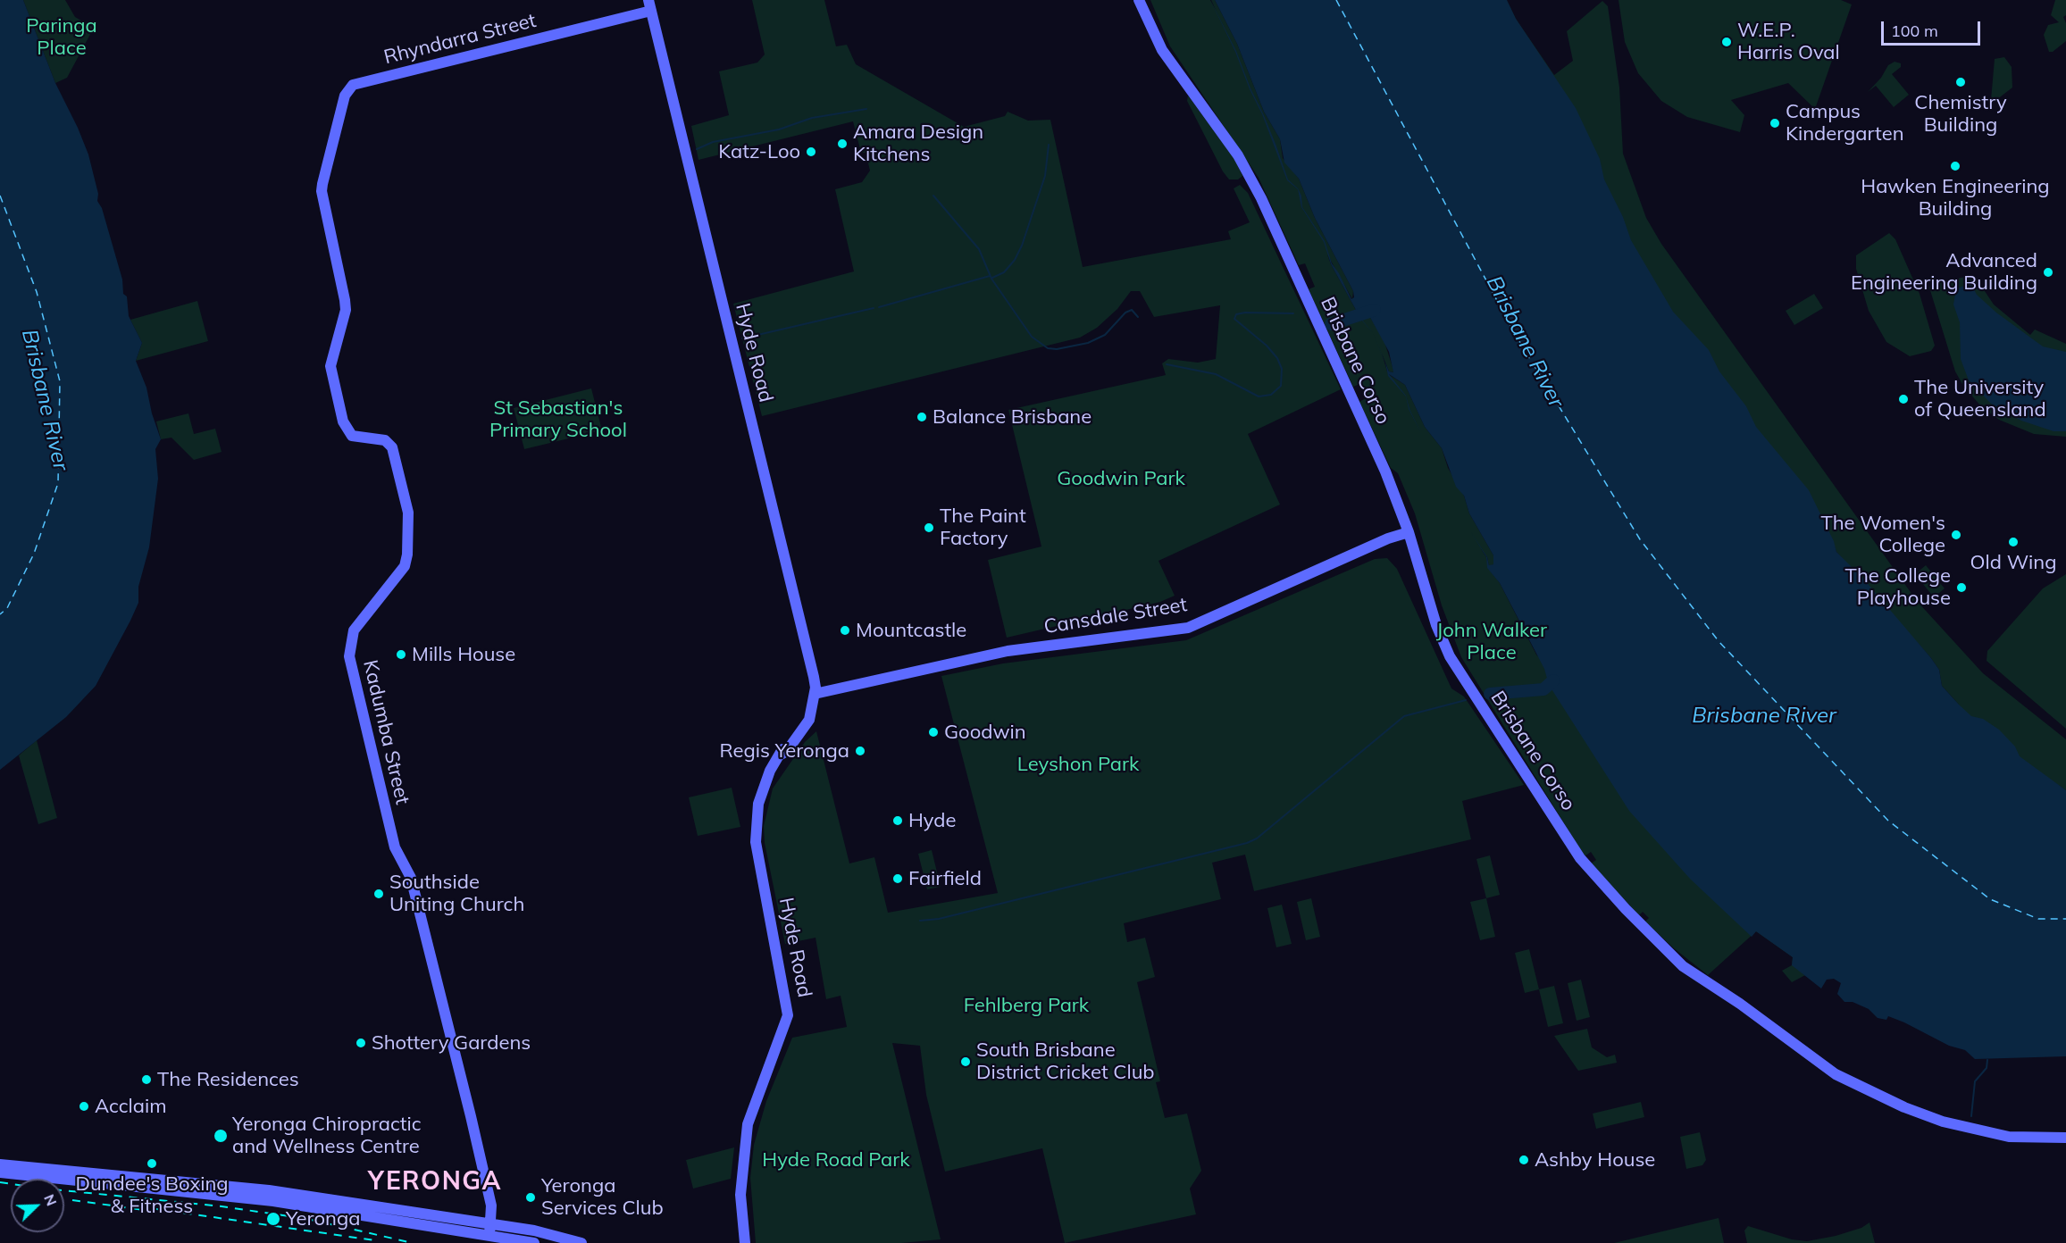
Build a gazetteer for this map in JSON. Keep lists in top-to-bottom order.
{
  "streets": {
    "street": [
      "Rhyndarra Street",
      "Hyde Road",
      "Brisbane Corso",
      "Cansdale Street",
      "Kadumba Street"
    ]
  },
  "crossings": [
    ["Rhyndarra Street", "Hyde Road"],
    ["Rhyndarra Street", "Kadumba Street"],
    ["Hyde Road", "Cansdale Street"],
    ["Brisbane Corso", "Cansdale Street"]
  ],
  "districts": ["YERONGA"],
  "water": ["Brisbane River"],
  "parks": [
    "Paringa Place",
    "St Sebastian's Primary School",
    "Goodwin Park",
    "John Walker Place",
    "Leyshon Park",
    "Fehlberg Park",
    "Hyde Road Park"
  ],
  "places": [
    "W.E.P. Harris Oval",
    "Chemistry Building",
    "Campus Kindergarten",
    "Amara Design Kitchens",
    "Katz-Loo",
    "Hawken Engineering Building",
    "Advanced Engineering Building",
    "The University of Queensland",
    "Balance Brisbane",
    "The Paint Factory",
    "The Women's College",
    "Old Wing",
    "The College Playhouse",
    "Mountcastle",
    "Mills House",
    "Goodwin",
    "Regis Yeronga",
    "Hyde",
    "Fairfield",
    "Southside Uniting Church",
    "Shottery Gardens",
    "South Brisbane District Cricket Club",
    "The Residences",
    "Acclaim",
    "Yeronga Chiropractic and Wellness Centre",
    "Ashby House",
    "Dundee's Boxing & Fitness",
    "Yeronga Services Club",
    "Yeronga"
  ],
  "scale_bar": "100 m",
  "north": "top right"
}
